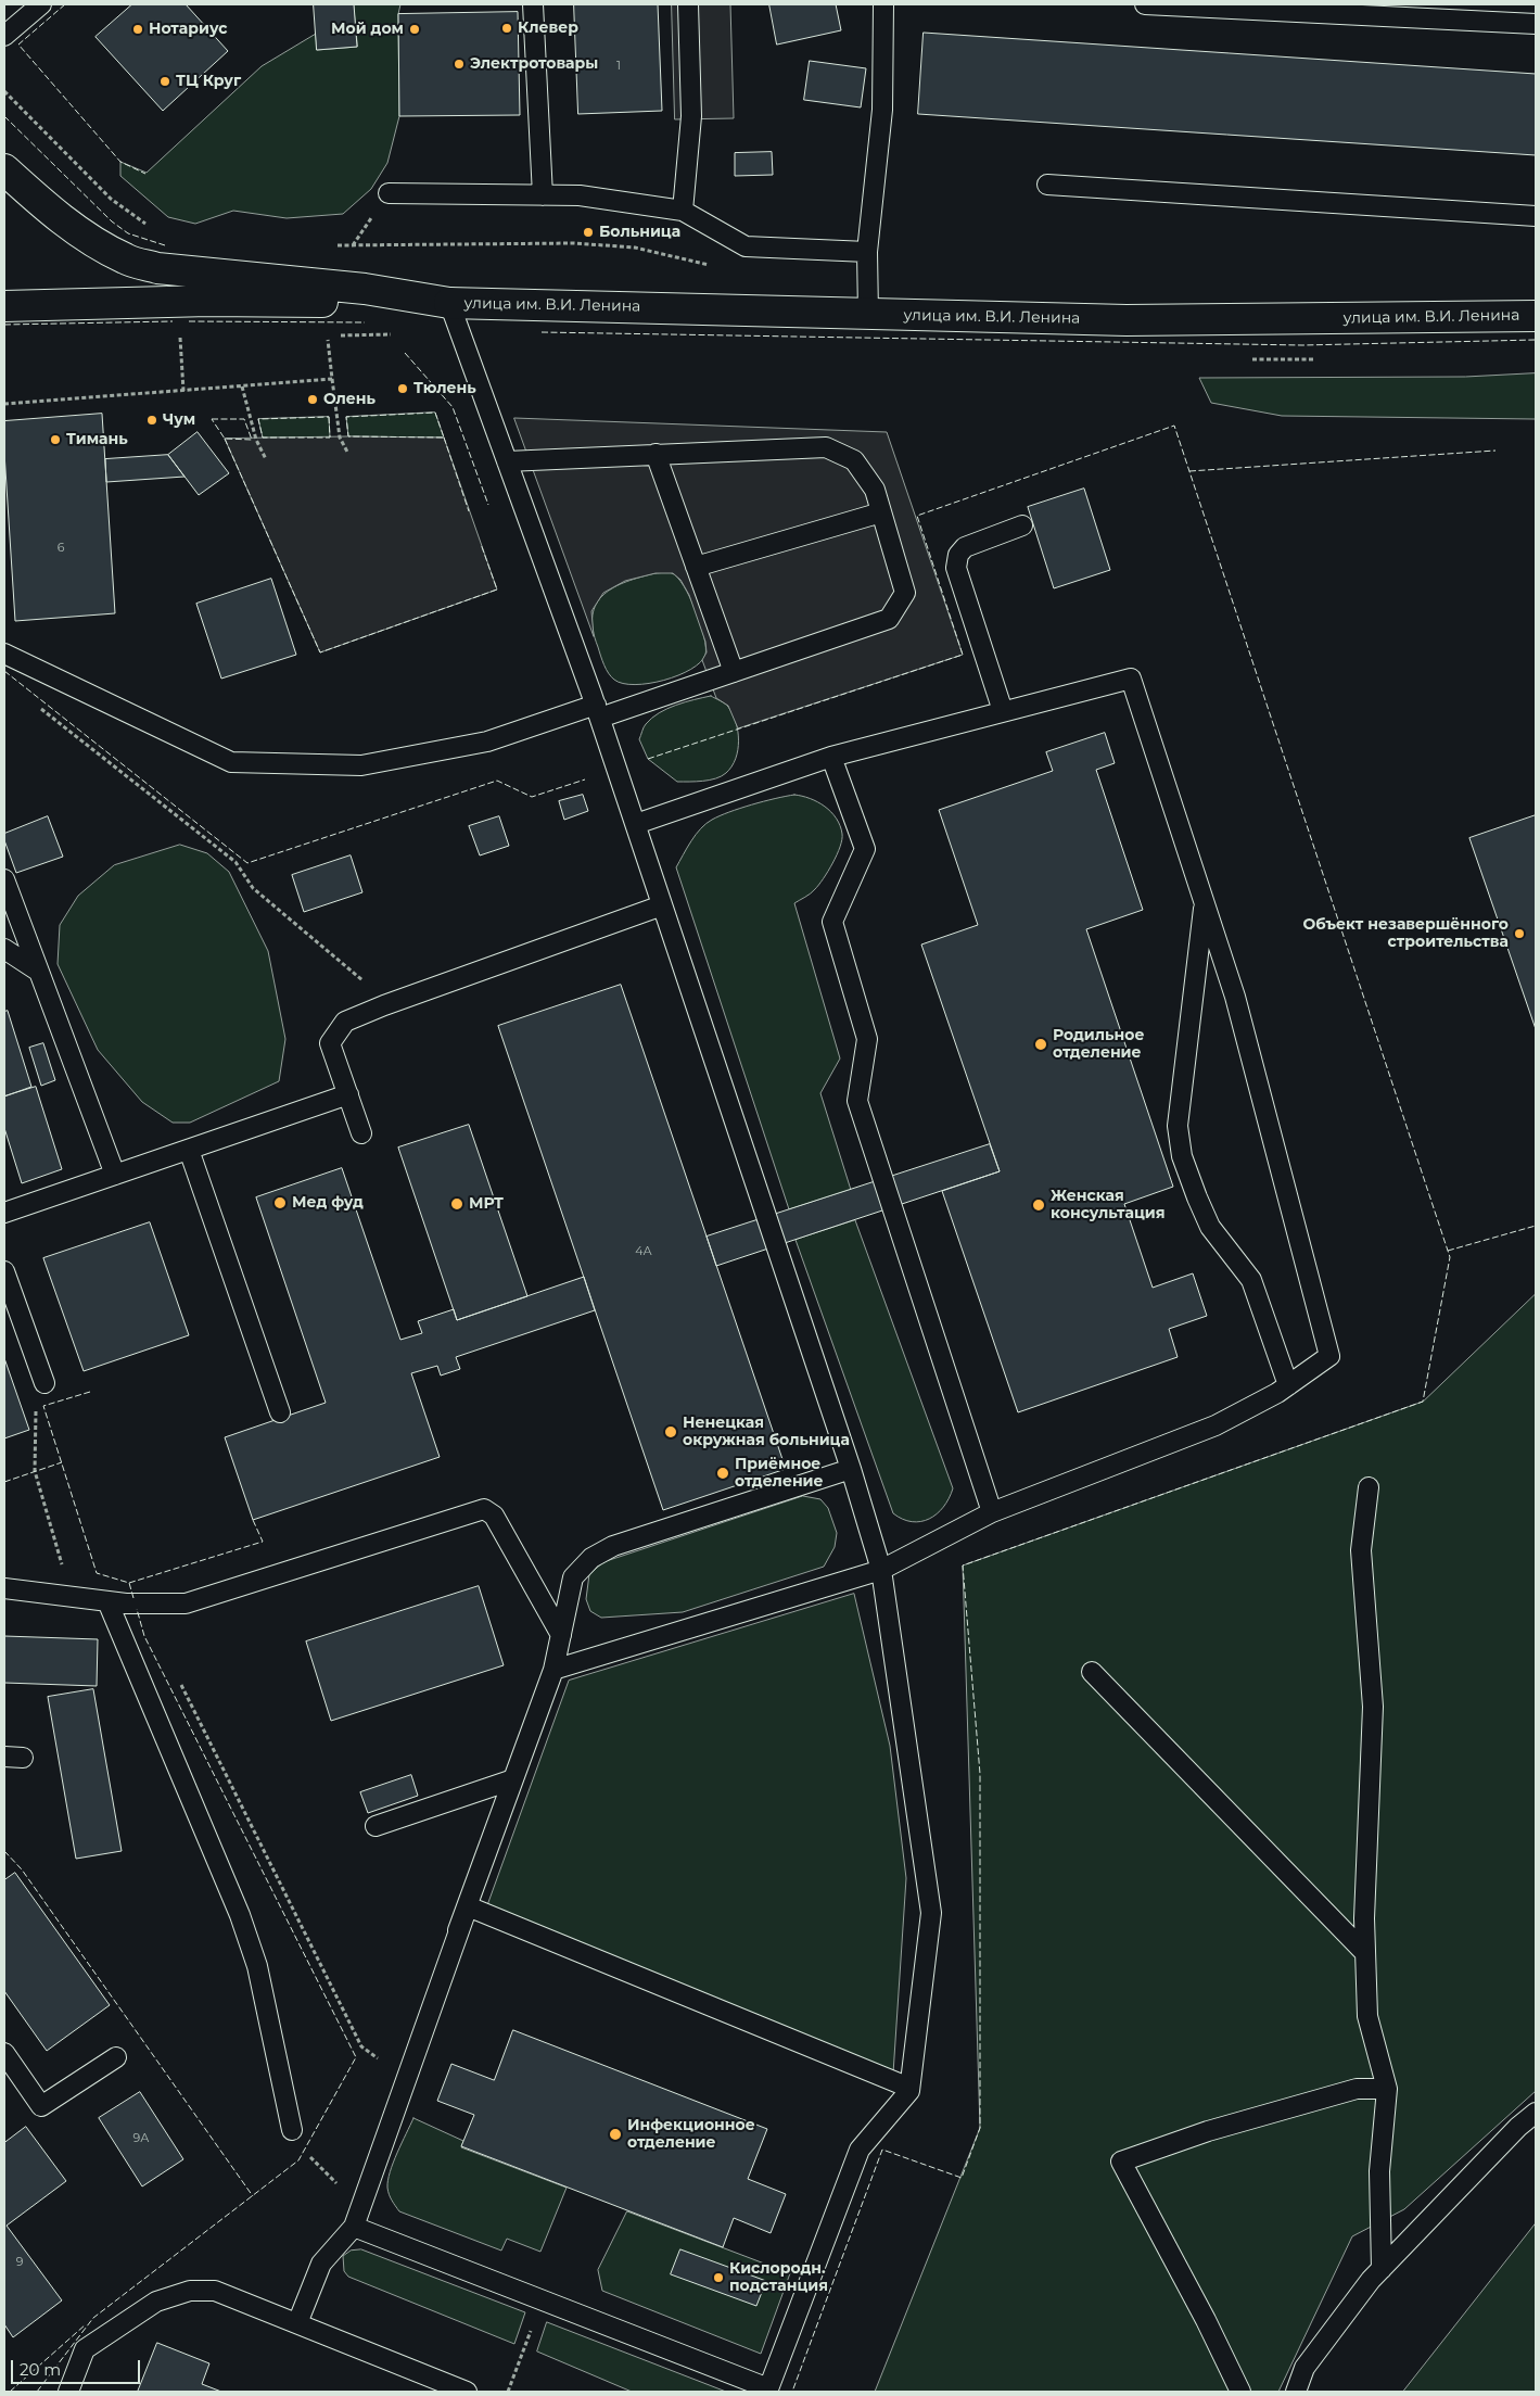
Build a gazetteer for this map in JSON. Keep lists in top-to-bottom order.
{
  "streets": {
    "main road": ["улица им. В.И. Ленина"]
  },
  "places": [
    "Клевер",
    "Нотариус",
    "Мой дом",
    "Электротовары",
    "ТЦ Круг",
    "Больница",
    "Тюлень",
    "Олень",
    "Чум",
    "Тимань",
    "Объект незавершённого строительства",
    "Родильное отделение",
    "Мед фуд",
    "МРТ",
    "Женская консультация",
    "Ненецкая окружная больница",
    "Приёмное отделение",
    "Инфекционное отделение",
    "Кислородн. подстанция"
  ],
  "house_numbers": [
    "1",
    "6",
    "4А",
    "9А",
    "9"
  ],
  "scale_bar": "20 m"
}
